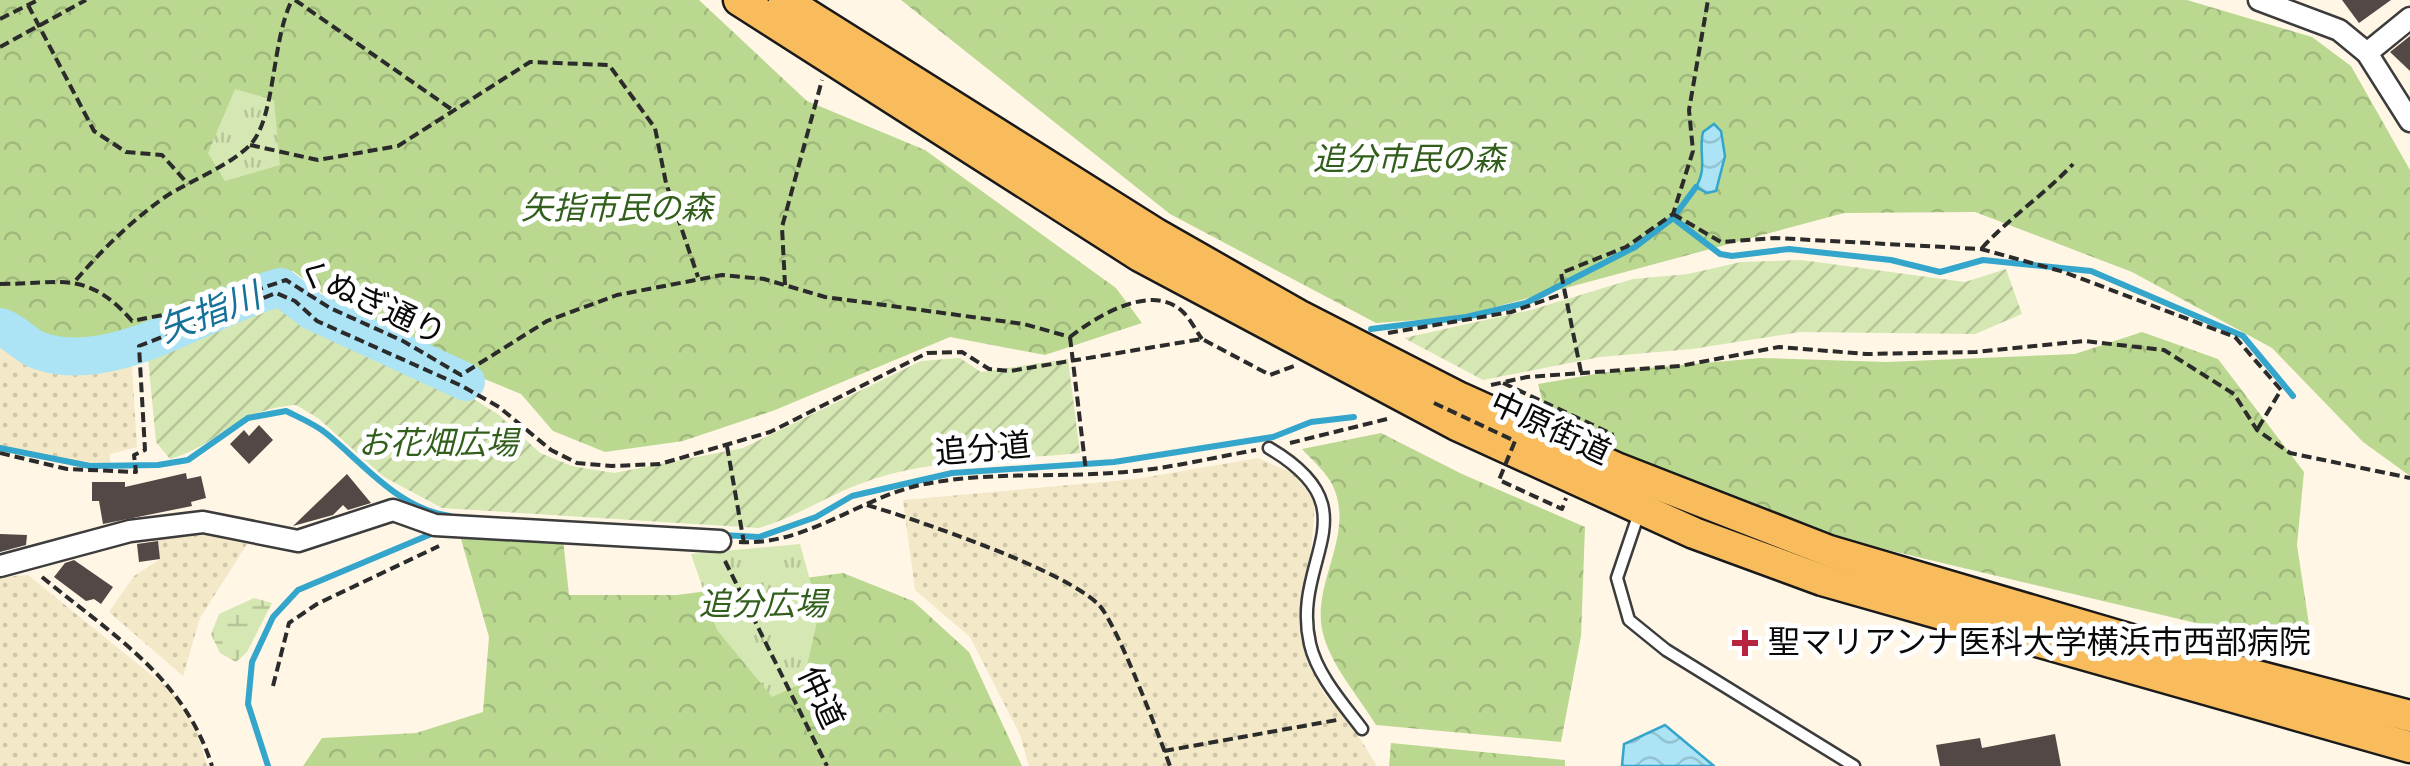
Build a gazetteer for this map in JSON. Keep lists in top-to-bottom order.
{
  "streets": {
    "main road": ["中原街道"],
    "path": ["くぬぎ通り", "追分道", "仲道"]
  },
  "crossings": [
    ["追分道", "仲道"]
  ],
  "water": ["矢指川"],
  "parks": [
    "追分市民の森",
    "矢指市民の森",
    "お花畑広場",
    "追分広場"
  ],
  "places": {
    "health": ["聖マリアンナ医科大学横浜市西部病院"]
  }
}
